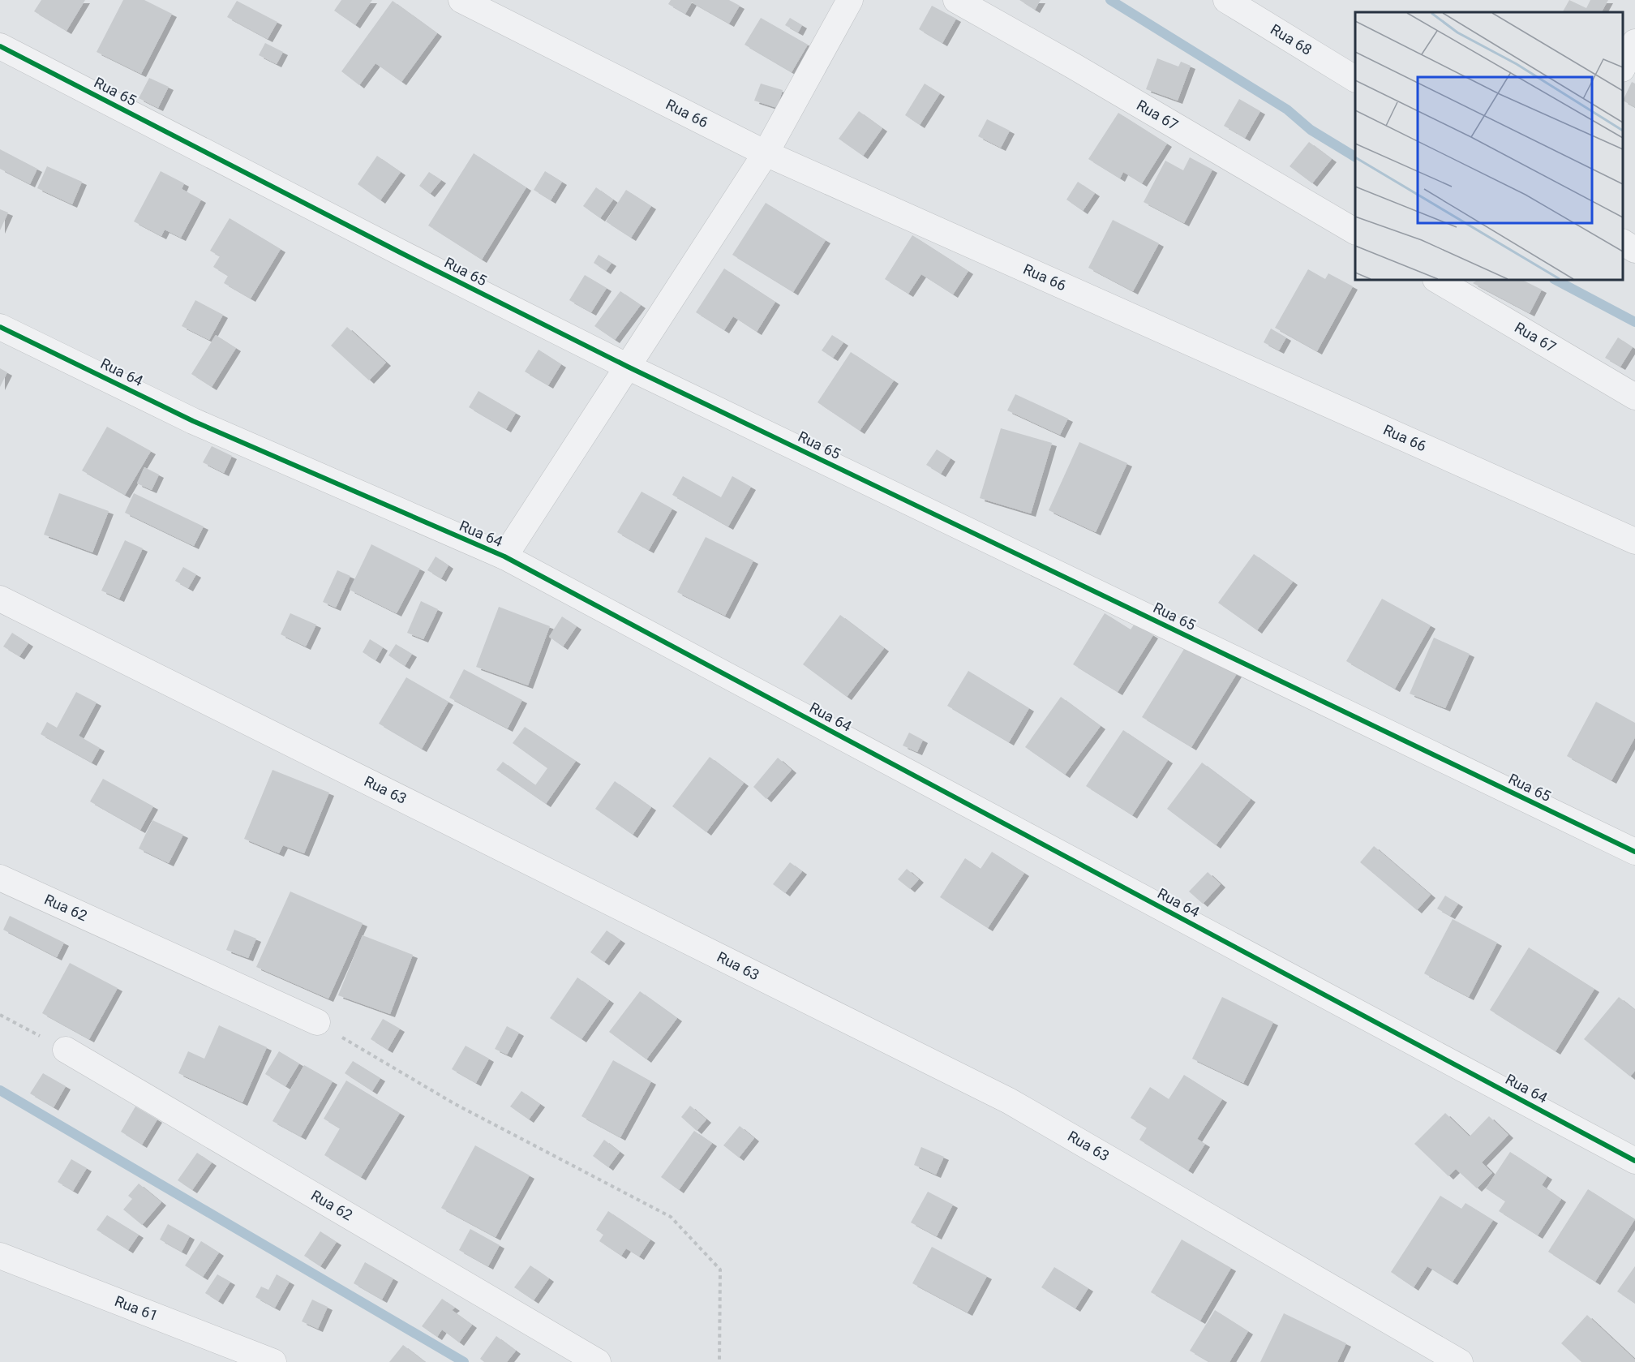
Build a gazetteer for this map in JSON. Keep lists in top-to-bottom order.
{
  "streets": {
    "street": [
      "Rua 68",
      "Rua 65",
      "Rua 66",
      "Rua 67",
      "Rua 64",
      "Rua 63",
      "Rua 62",
      "Rua 61"
    ]
  }
}
